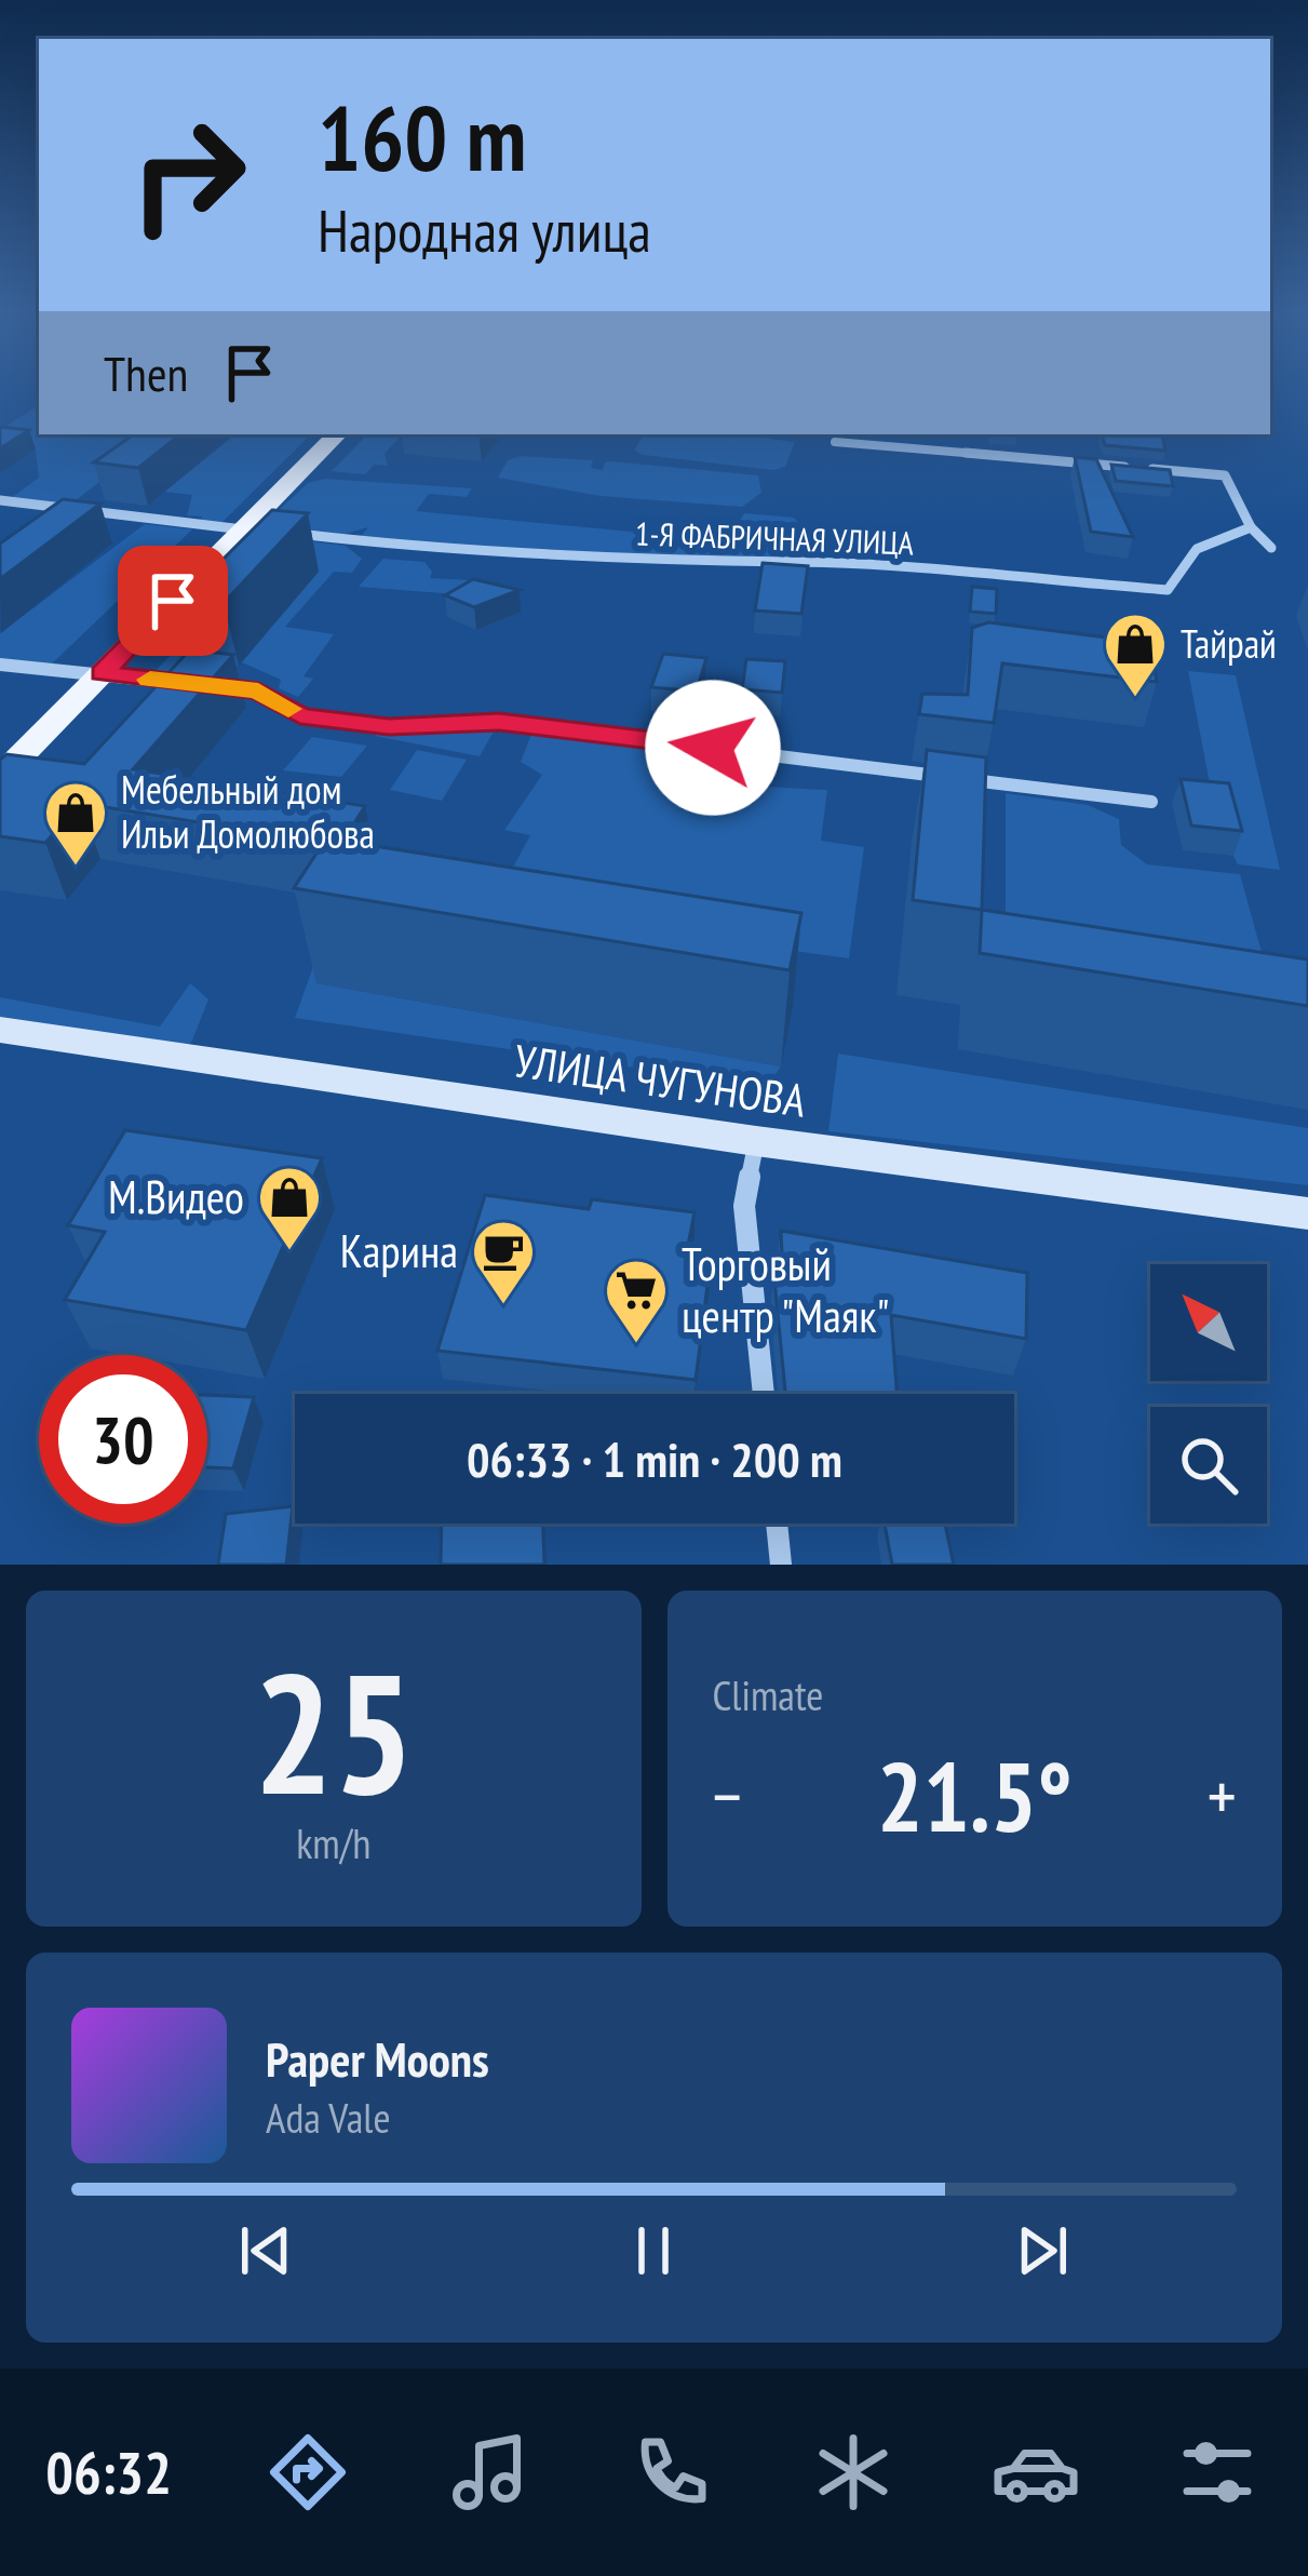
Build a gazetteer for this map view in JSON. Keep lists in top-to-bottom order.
{
  "streets": {
    "main road": ["УЛИЦА ЧУГУНОВА"],
    "street": ["1-Я ФАБРИЧНАЯ УЛИЦА"]
  },
  "places": {
    "shop": ["Тайрай", "Мебельный дом Ильи Домолюбова", "М.Видео"],
    "cafe": ["Карина"],
    "supermarket": ["Торговый центр \"Маяк\""]
  },
  "north": "top left",
  "page": {
    "turn": ["160 m", "Народная улица"],
    "then": "Then",
    "limit": "30",
    "trip": "06:33 · 1 min · 200 m",
    "tile": [
      ["25", "km/h"],
      "Climate"
    ],
    "heat": ["−", "21.5°", "+"],
    "song": ["Paper Moons", "Ada Vale"],
    "tabs": "06:32"
  }
}
